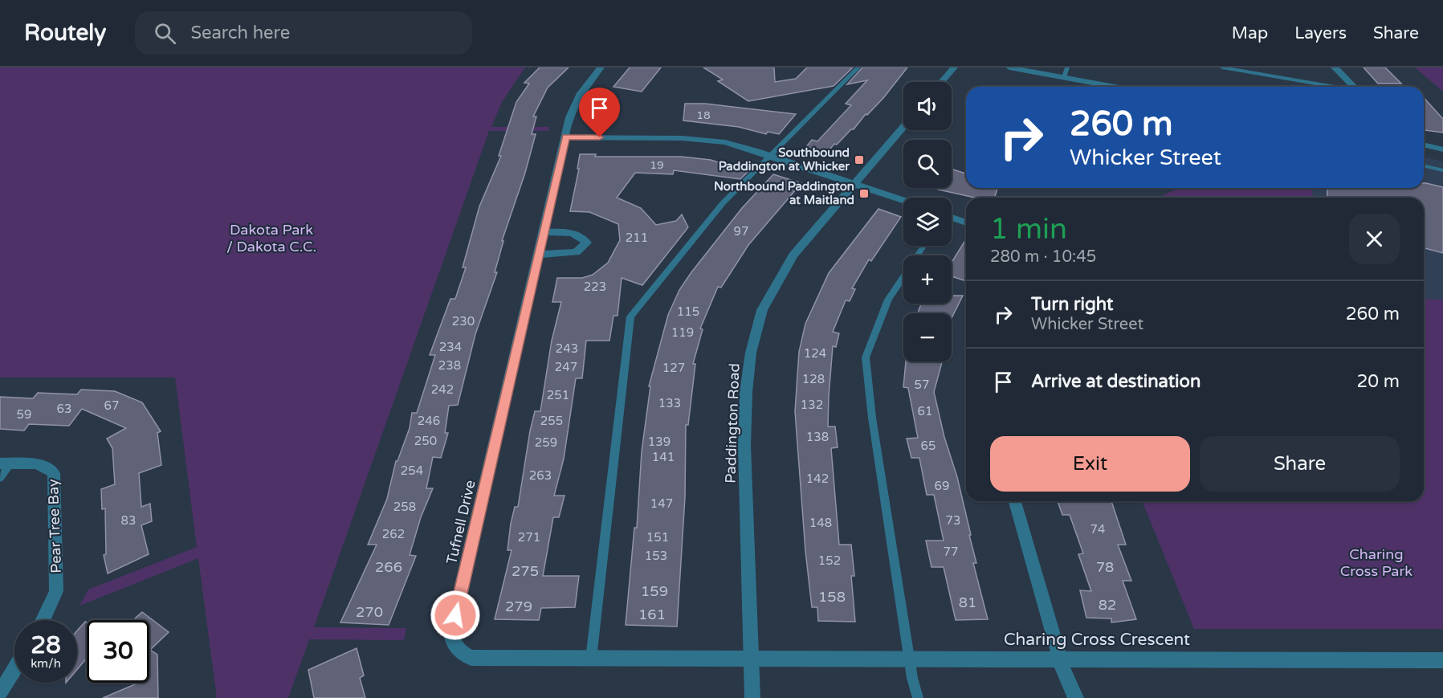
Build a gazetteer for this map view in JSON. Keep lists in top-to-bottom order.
{
  "streets": {
    "street": [
      "Paddington Road",
      "Tufnell Drive",
      "Pear Tree Bay",
      "Charing Cross Crescent"
    ]
  },
  "crossings": [
    ["Paddington Road", "Tufnell Drive"],
    ["Paddington Road", "Charing Cross Crescent"],
    ["Tufnell Drive", "Charing Cross Crescent"]
  ],
  "parks": ["Dakota Park / Dakota C.C.", "Charing Cross Park"],
  "places": {
    "transit": ["Southbound Paddington at Whicker", "Northbound Paddington at Maitland"]
  },
  "house_numbers": [
    "18",
    "19",
    "97",
    "211",
    "223",
    "115",
    "230",
    "119",
    "234",
    "243",
    "124",
    "238",
    "247",
    "127",
    "128",
    "57",
    "242",
    "251",
    "133",
    "132",
    "67",
    "63",
    "61",
    "59",
    "246",
    "255",
    "138",
    "250",
    "139",
    "259",
    "65",
    "141",
    "254",
    "263",
    "142",
    "69",
    "147",
    "258",
    "83",
    "73",
    "148",
    "74",
    "262",
    "271",
    "151",
    "77",
    "153",
    "152",
    "266",
    "78",
    "275",
    "159",
    "158",
    "81",
    "82",
    "279",
    "270",
    "161"
  ],
  "page": {
    "header": "Routely",
    "search": "Search here",
    "nav": ["Map", "Layers", "Share"],
    "map_buttons": ["+", "−"],
    "turn": ["260 m", "Whicker Street"],
    "heading": ["1 min", "280 m · 10:45"],
    "list": [
      {
        "name": "Turn right",
        "note": "Whicker Street",
        "value": "260 m"
      },
      {
        "name": "Arrive at destination",
        "value": "20 m"
      }
    ],
    "buttons": ["Exit", "Share"],
    "speed": "28 km/h",
    "limit": "30"
  }
}
